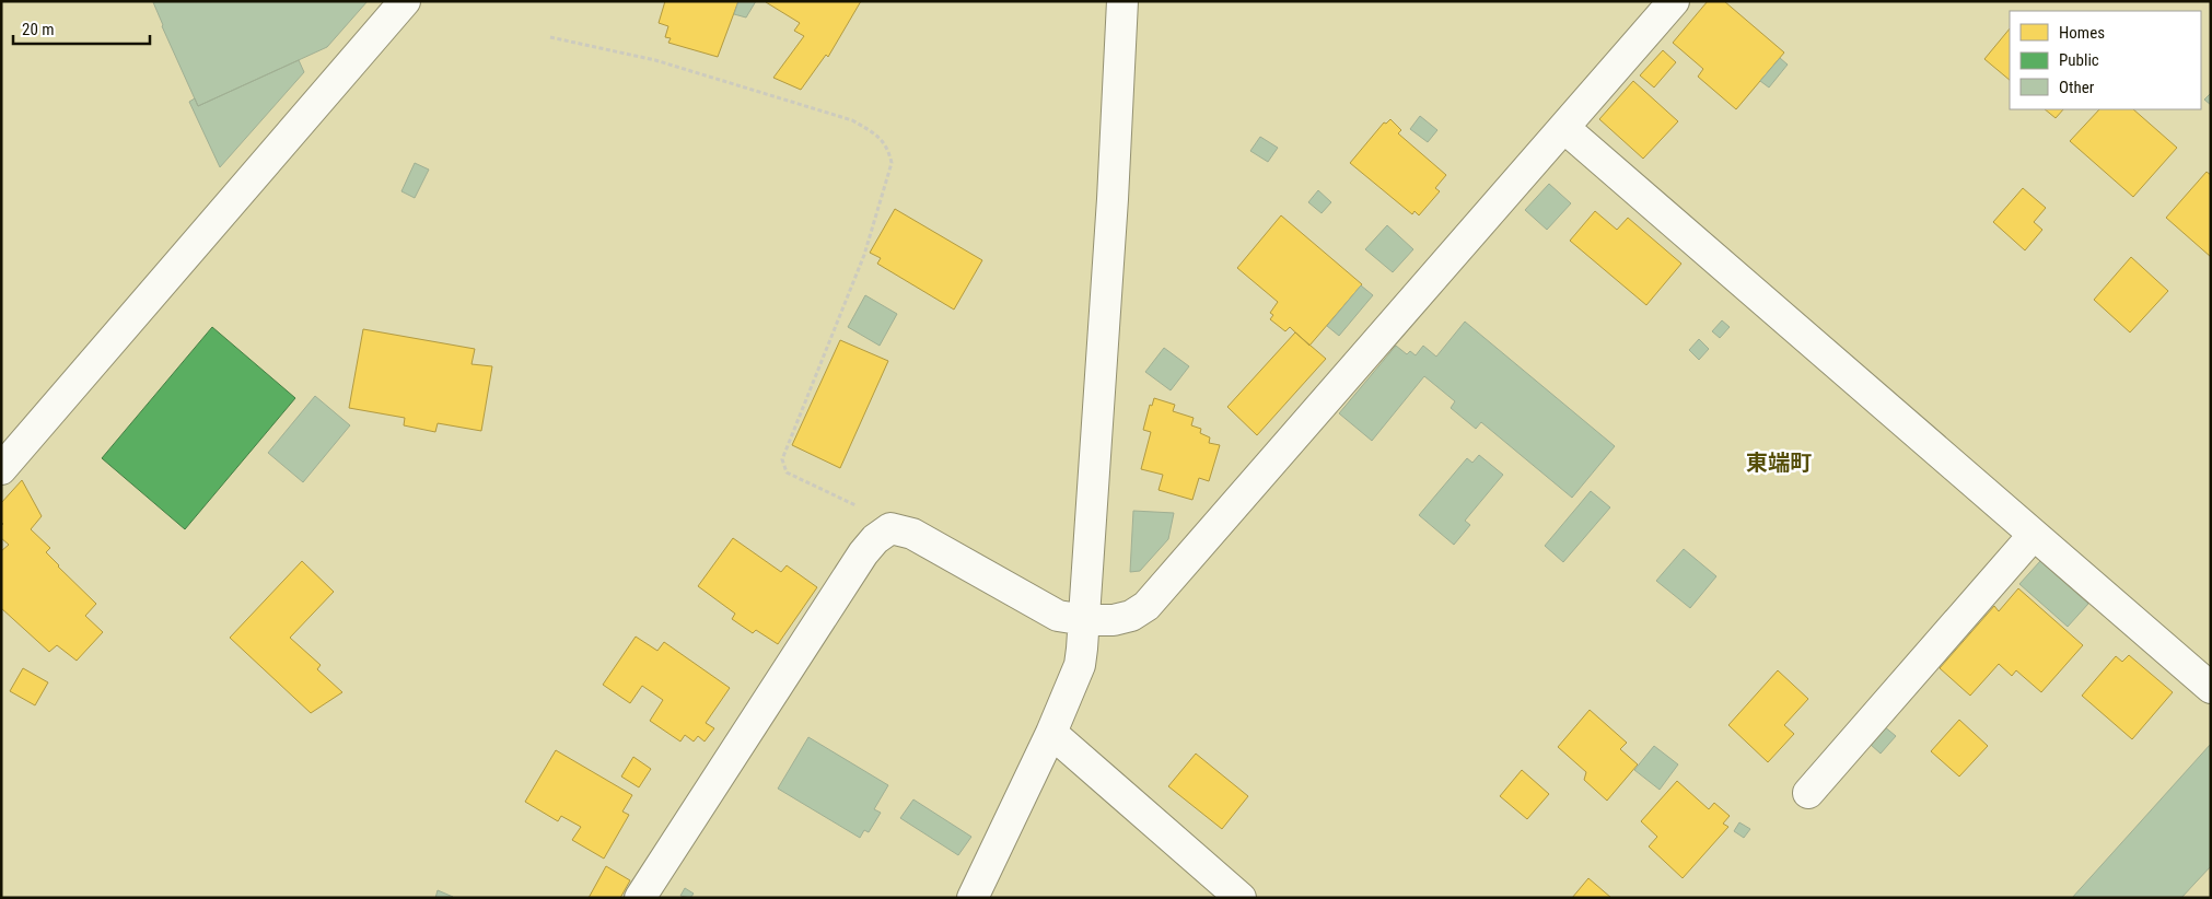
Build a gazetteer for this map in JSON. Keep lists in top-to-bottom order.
{
  "districts": ["東端町"],
  "legend": ["Homes", "Public", "Other"],
  "scale_bar": "20 m"
}
